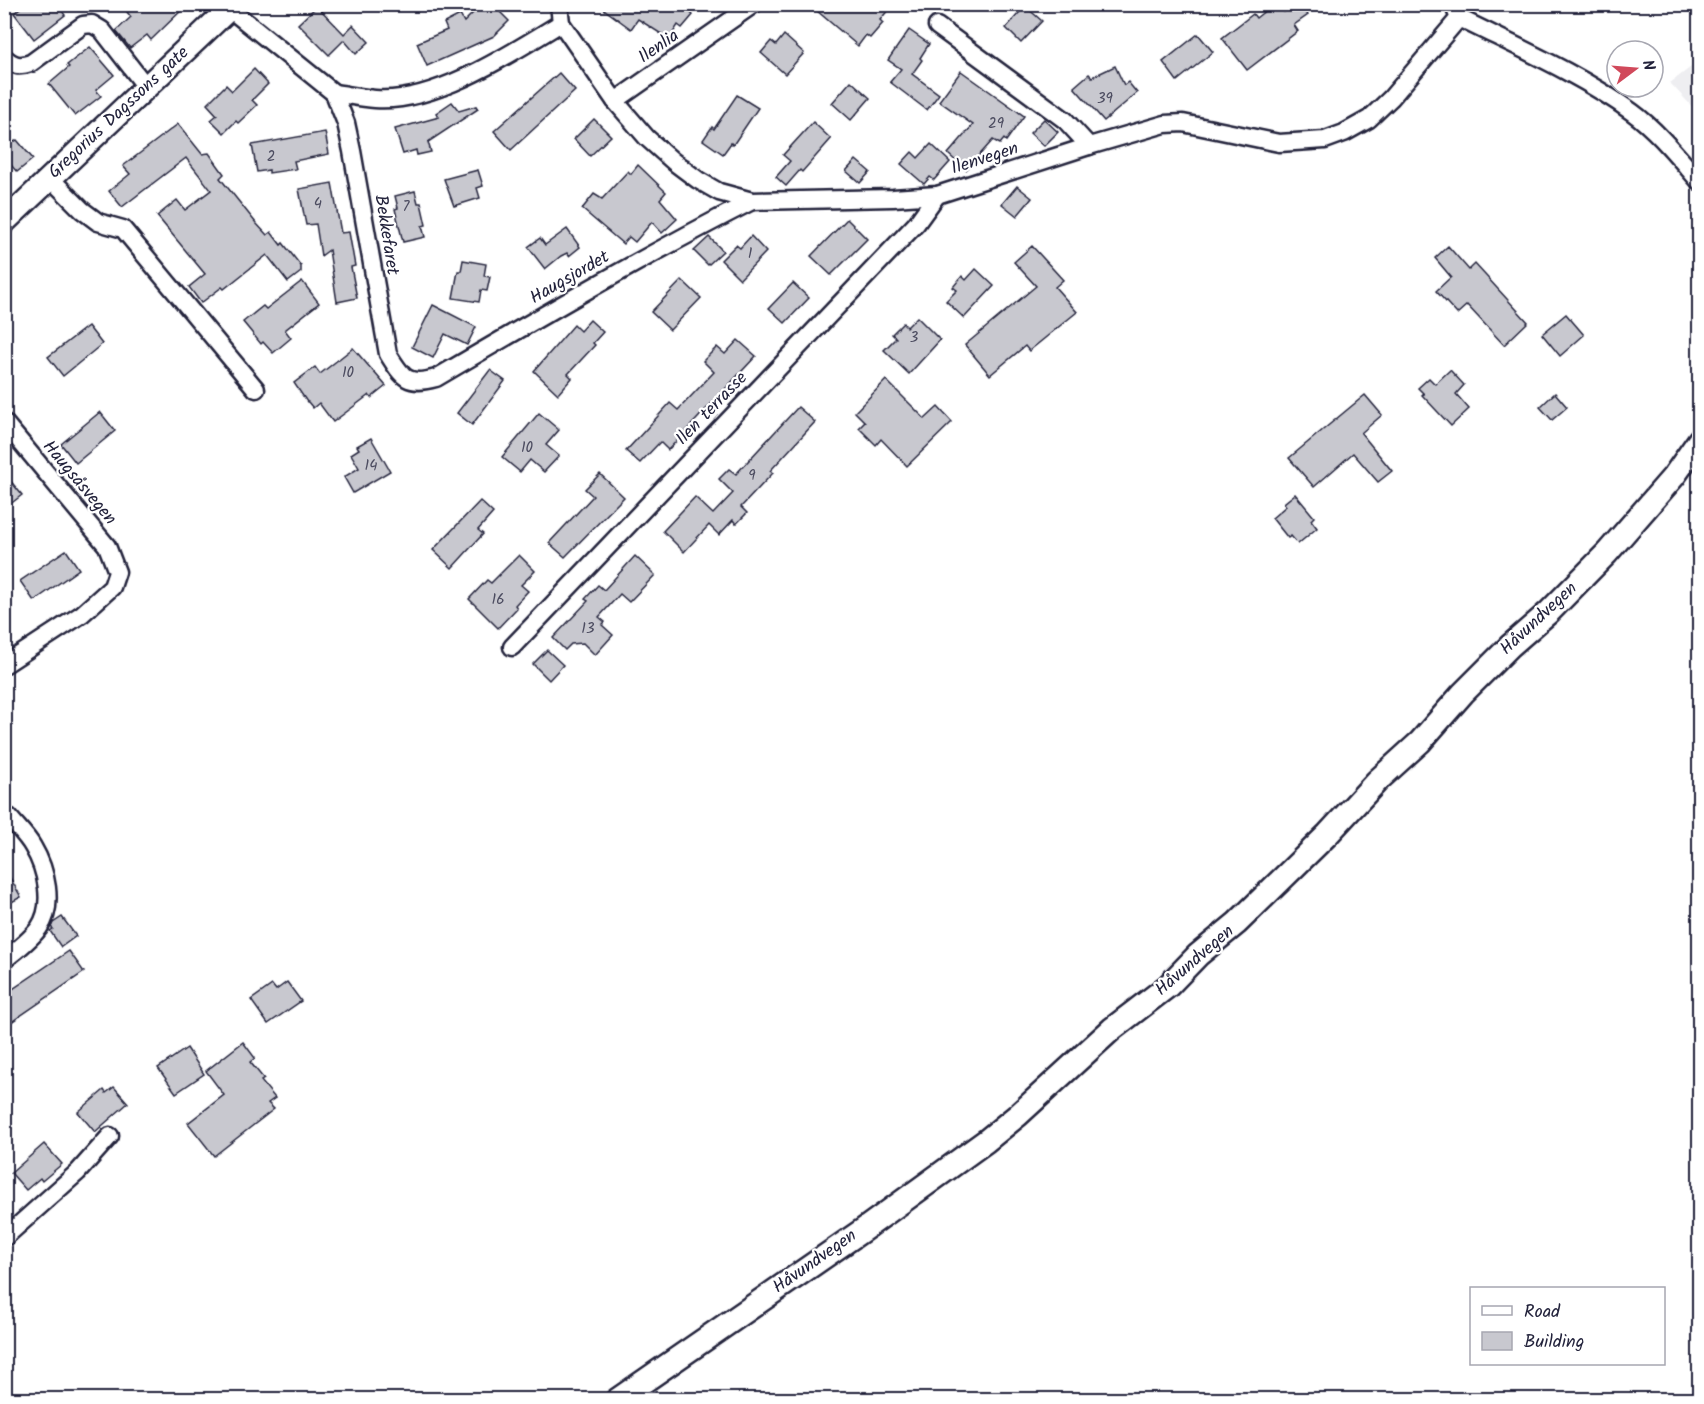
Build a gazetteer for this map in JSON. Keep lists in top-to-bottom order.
{
  "streets": {
    "main road": ["Gregorius Dagssons gate", "Håvundvegen"],
    "street": [
      "Ilenlia",
      "Ilenvegen",
      "Bekkefaret",
      "Haugsjordet",
      "Ilen terrasse",
      "Haugsåsvegen"
    ]
  },
  "crossings": [
    ["Ilenlia", "Ilenvegen"],
    ["Gregorius Dagssons gate", "Bekkefaret"],
    ["Ilenvegen", "Bekkefaret"],
    ["Ilenvegen", "Haugsjordet"],
    ["Ilenvegen", "Ilen terrasse"],
    ["Bekkefaret", "Haugsjordet"]
  ],
  "house_numbers": [
    "39",
    "29",
    "2",
    "4",
    "7",
    "1",
    "3",
    "10",
    "10",
    "14",
    "9",
    "16",
    "13"
  ],
  "legend": ["Road", "Building"],
  "north": "right"
}
